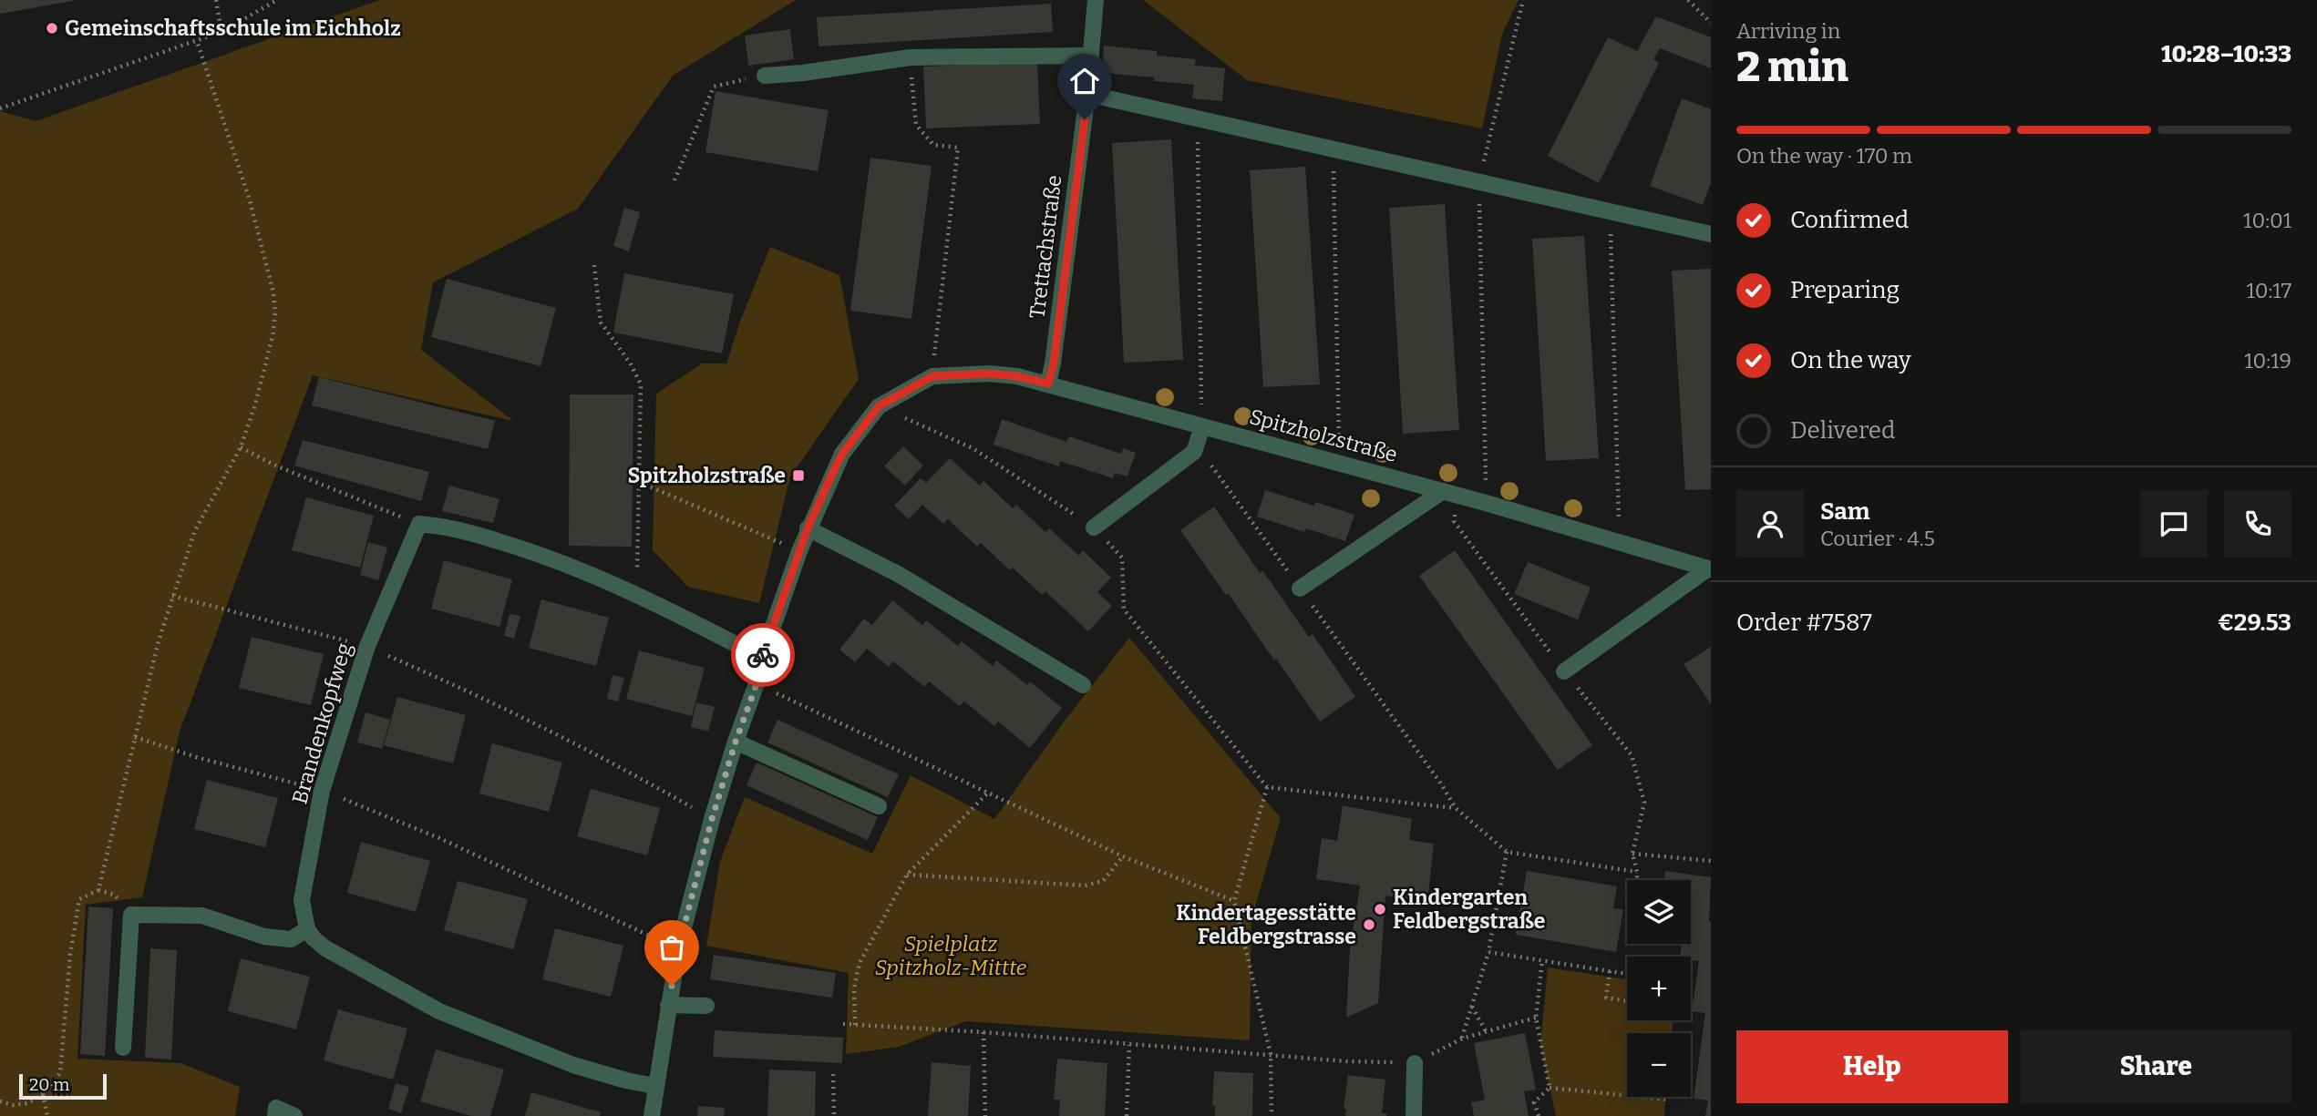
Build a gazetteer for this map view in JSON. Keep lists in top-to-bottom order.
{
  "streets": {
    "street": ["Trettachstraße", "Spitzholzstraße", "Brandenkopfweg"]
  },
  "crossings": [
    ["Trettachstraße", "Spitzholzstraße"]
  ],
  "parks": ["Spielplatz Spitzholz-Mittte"],
  "places": {
    "other": ["Gemeinschaftsschule im Eichholz", "Kindergarten Feldbergstraße", "Kindertagesstätte Feldbergstrasse"],
    "transit": ["Spitzholzstraße"]
  },
  "scale_bar": "20 m",
  "page": {
    "heading": ["2 min", "Arriving in", "10:28–10:33"],
    "panel": [
      "Sam",
      "Courier · 4.5",
      "Order #7587",
      "€29.53"
    ],
    "bar": "On the way · 170 m",
    "list": [
      ["Confirmed", "10:01"],
      ["Preparing", "10:17"],
      ["On the way", "10:19"],
      "Delivered"
    ],
    "map_buttons": ["+", "−"],
    "buttons": ["Help", "Share"],
    "scale": "20 m"
  }
}
